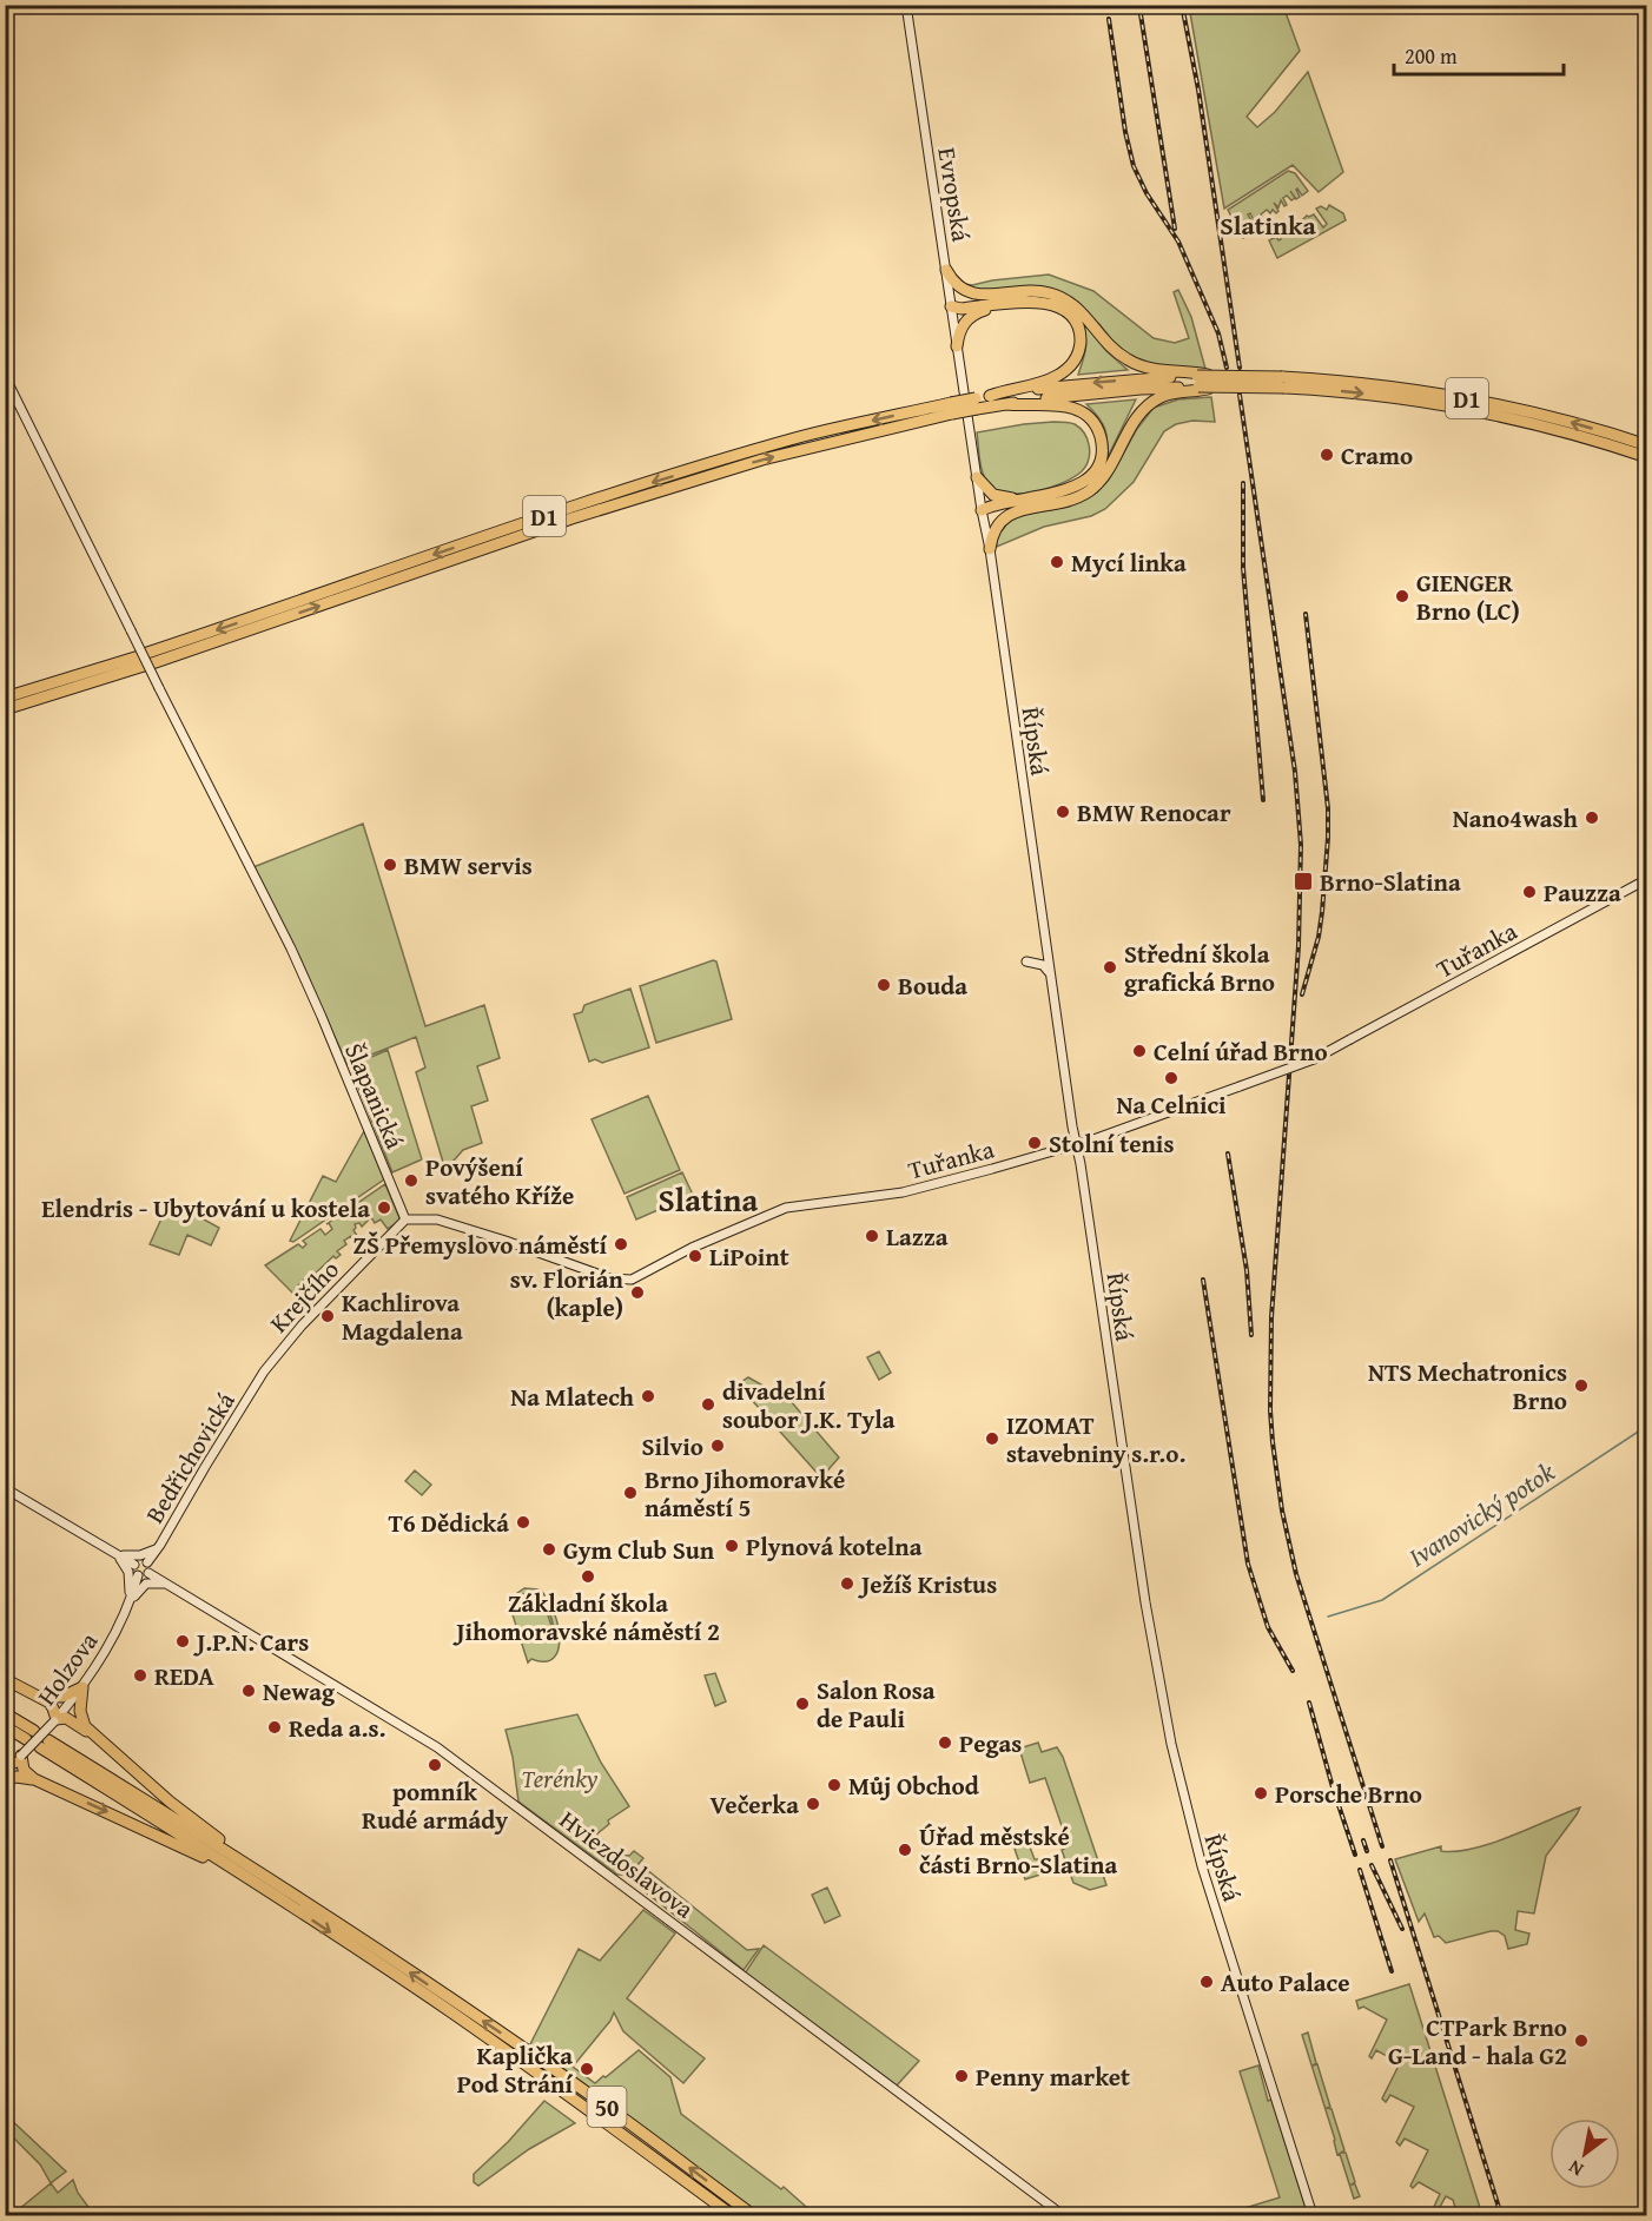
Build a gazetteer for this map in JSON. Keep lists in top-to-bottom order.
{
  "streets": {
    "highway": ["D1", "50"],
    "street": [
      "Evropská",
      "Řípská",
      "Tuřanka",
      "Šlapanická",
      "Krejčího",
      "Bedřichovická",
      "Holzova",
      "Hviezdoslavova"
    ]
  },
  "crossings": [
    ["Evropská", "Řípská"],
    ["Řípská", "Tuřanka"],
    ["Tuřanka", "Šlapanická"],
    ["Tuřanka", "Krejčího"],
    ["Šlapanická", "Krejčího"],
    ["Krejčího", "Bedřichovická"],
    ["Bedřichovická", "Holzova"],
    ["Bedřichovická", "Hviezdoslavova"],
    ["Holzova", "Hviezdoslavova"],
    ["Holzova", "50"]
  ],
  "districts": ["Slatinka", "Slatina"],
  "water": ["Ivanovický potok"],
  "parks": ["Terénky"],
  "places": {
    "other": [
      "Cramo",
      "Mycí linka",
      "GIENGER Brno (LC)",
      "BMW Renocar",
      "Nano4wash",
      "BMW servis",
      "Pauzza",
      "Střední škola grafická Brno",
      "Bouda",
      "Celní úřad Brno",
      "Na Celnici",
      "Stolní tenis",
      "Povýšení svatého Kříže",
      "Elendris - Ubytování u kostela",
      "Lazza",
      "ZŠ Přemyslovo náměstí",
      "LiPoint",
      "sv. Florián (kaple)",
      "Kachlirova Magdalena",
      "NTS Mechatronics Brno",
      "Na Mlatech",
      "divadelní soubor J.K. Tyla",
      "IZOMAT stavebniny s.r.o.",
      "Silvio",
      "Brno Jihomoravké náměstí 5",
      "T6 Dědická",
      "Plynová kotelna",
      "Gym Club Sun",
      "Základní škola Jihomoravské náměstí 2",
      "Ježíš Kristus",
      "J.P.N. Cars",
      "REDA",
      "Newag",
      "Salon Rosa de Pauli",
      "Reda a.s.",
      "Pegas",
      "pomník Rudé armády",
      "Můj Obchod",
      "Porsche Brno",
      "Večerka",
      "Úřad městské části Brno-Slatina",
      "Auto Palace",
      "CTPark Brno G-Land - hala G2",
      "Kaplička Pod Strání",
      "Penny market"
    ],
    "transit": ["Brno-Slatina"]
  },
  "scale_bar": "200 m",
  "north": "bottom left"
}
